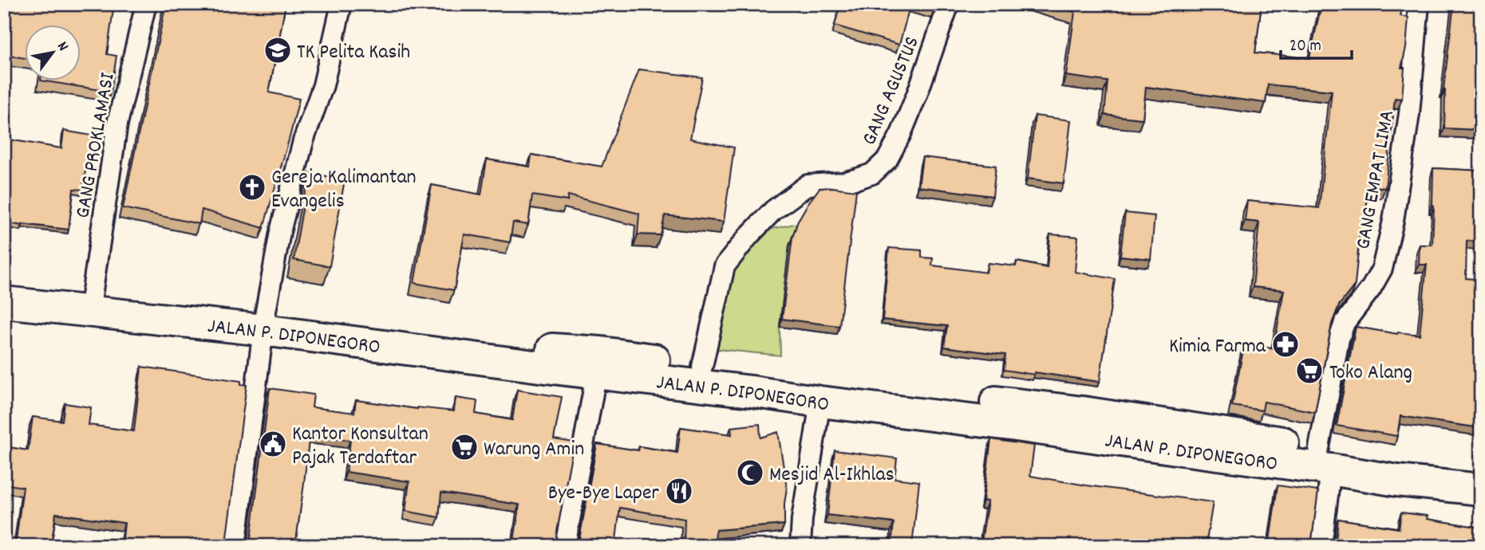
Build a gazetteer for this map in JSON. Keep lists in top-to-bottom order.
{
  "streets": {
    "main road": ["JALAN P. DIPONEGORO"],
    "street": ["GANG AGUSTUS", "GANG PROKLAMASI", "GANG EMPAT LIMA"]
  },
  "crossings": [
    ["GANG AGUSTUS", "JALAN P. DIPONEGORO"],
    ["GANG PROKLAMASI", "JALAN P. DIPONEGORO"],
    ["GANG EMPAT LIMA", "JALAN P. DIPONEGORO"]
  ],
  "places": {
    "school or university": ["TK Pelita Kasih"],
    "church": ["Gereja Kalimantan Evangelis"],
    "pharmacy": ["Kimia Farma"],
    "supermarket": ["Toko Alang", "Warung Amin"],
    "public building": ["Kantor Konsultan Pajak Terdaftar"],
    "mosque": ["Mesjid Al-Ikhlas"],
    "restaurant": ["Bye-Bye Laper"]
  },
  "scale_bar": "20 m",
  "north": "top right"
}
